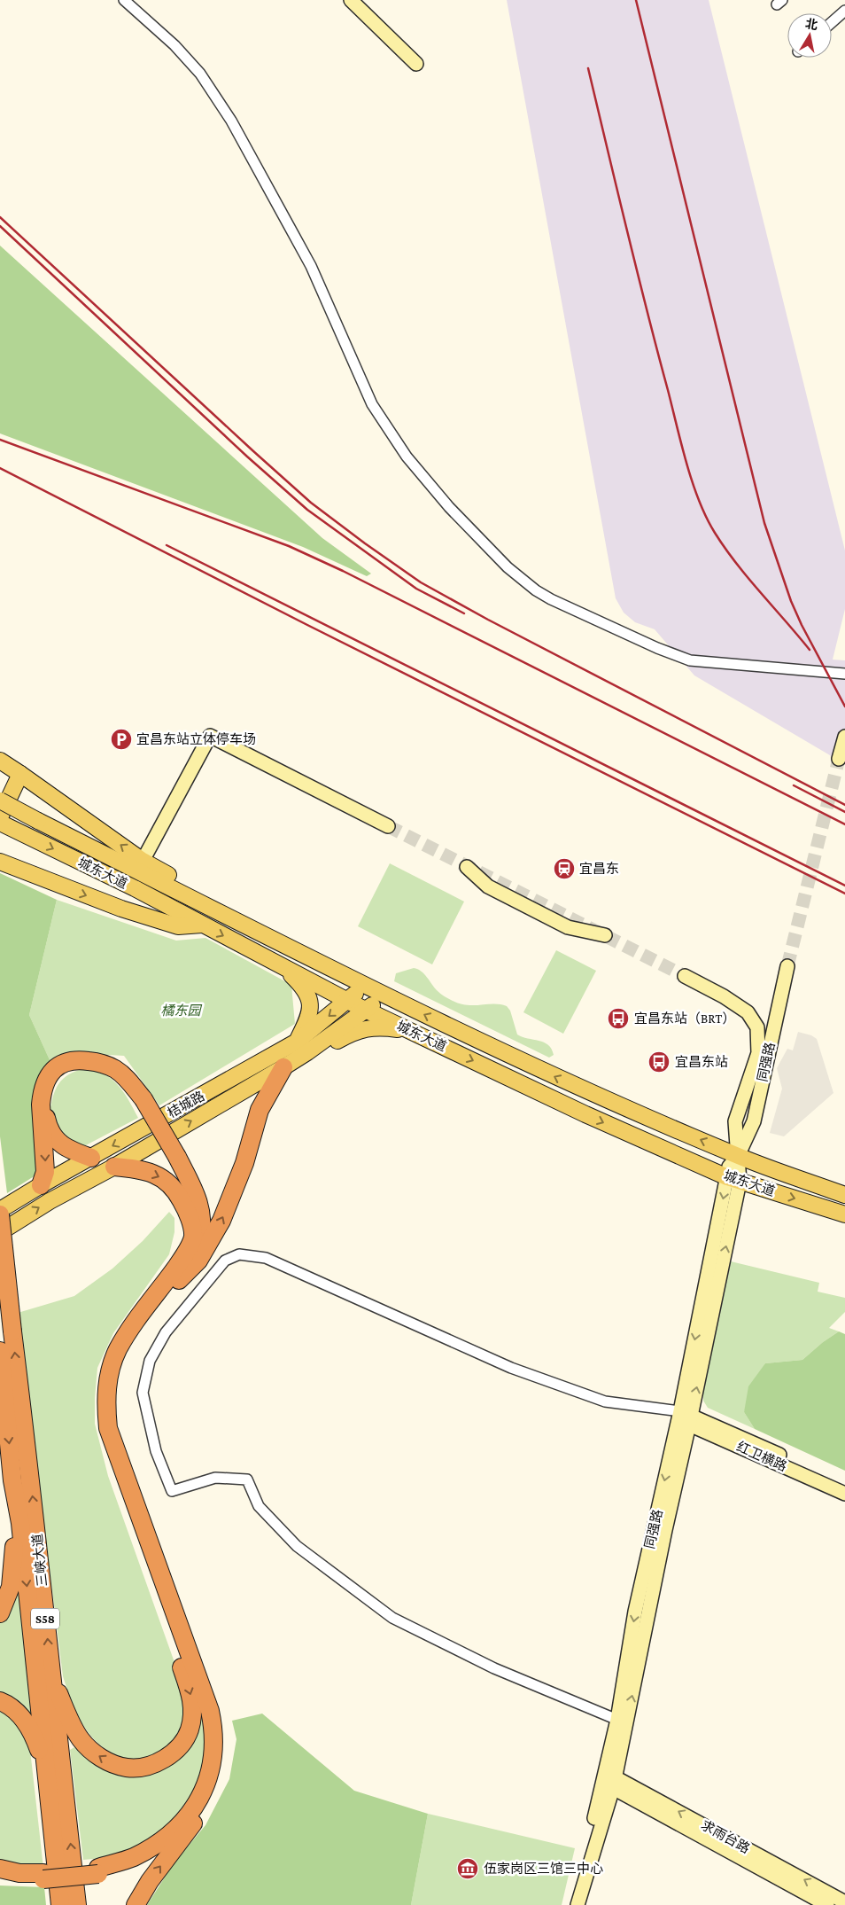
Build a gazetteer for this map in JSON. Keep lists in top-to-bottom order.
{
  "streets": {
    "highway": ["三峡大道", "S58"],
    "main road": ["城东大道", "桔城路"],
    "street": ["同强路", "红卫横路", "求雨台路"]
  },
  "crossings": [
    ["城东大道", "同强路"],
    ["城东大道", "桔城路"],
    ["同强路", "红卫横路"],
    ["同强路", "求雨台路"]
  ],
  "parks": ["橘东园"],
  "places": {
    "parking": ["宜昌东站立体停车场"],
    "station": ["宜昌东"],
    "bus stop": ["宜昌东站（BRT）", "宜昌东站"],
    "museum": ["伍家岗区三馆三中心"]
  },
  "north": "top"
}
